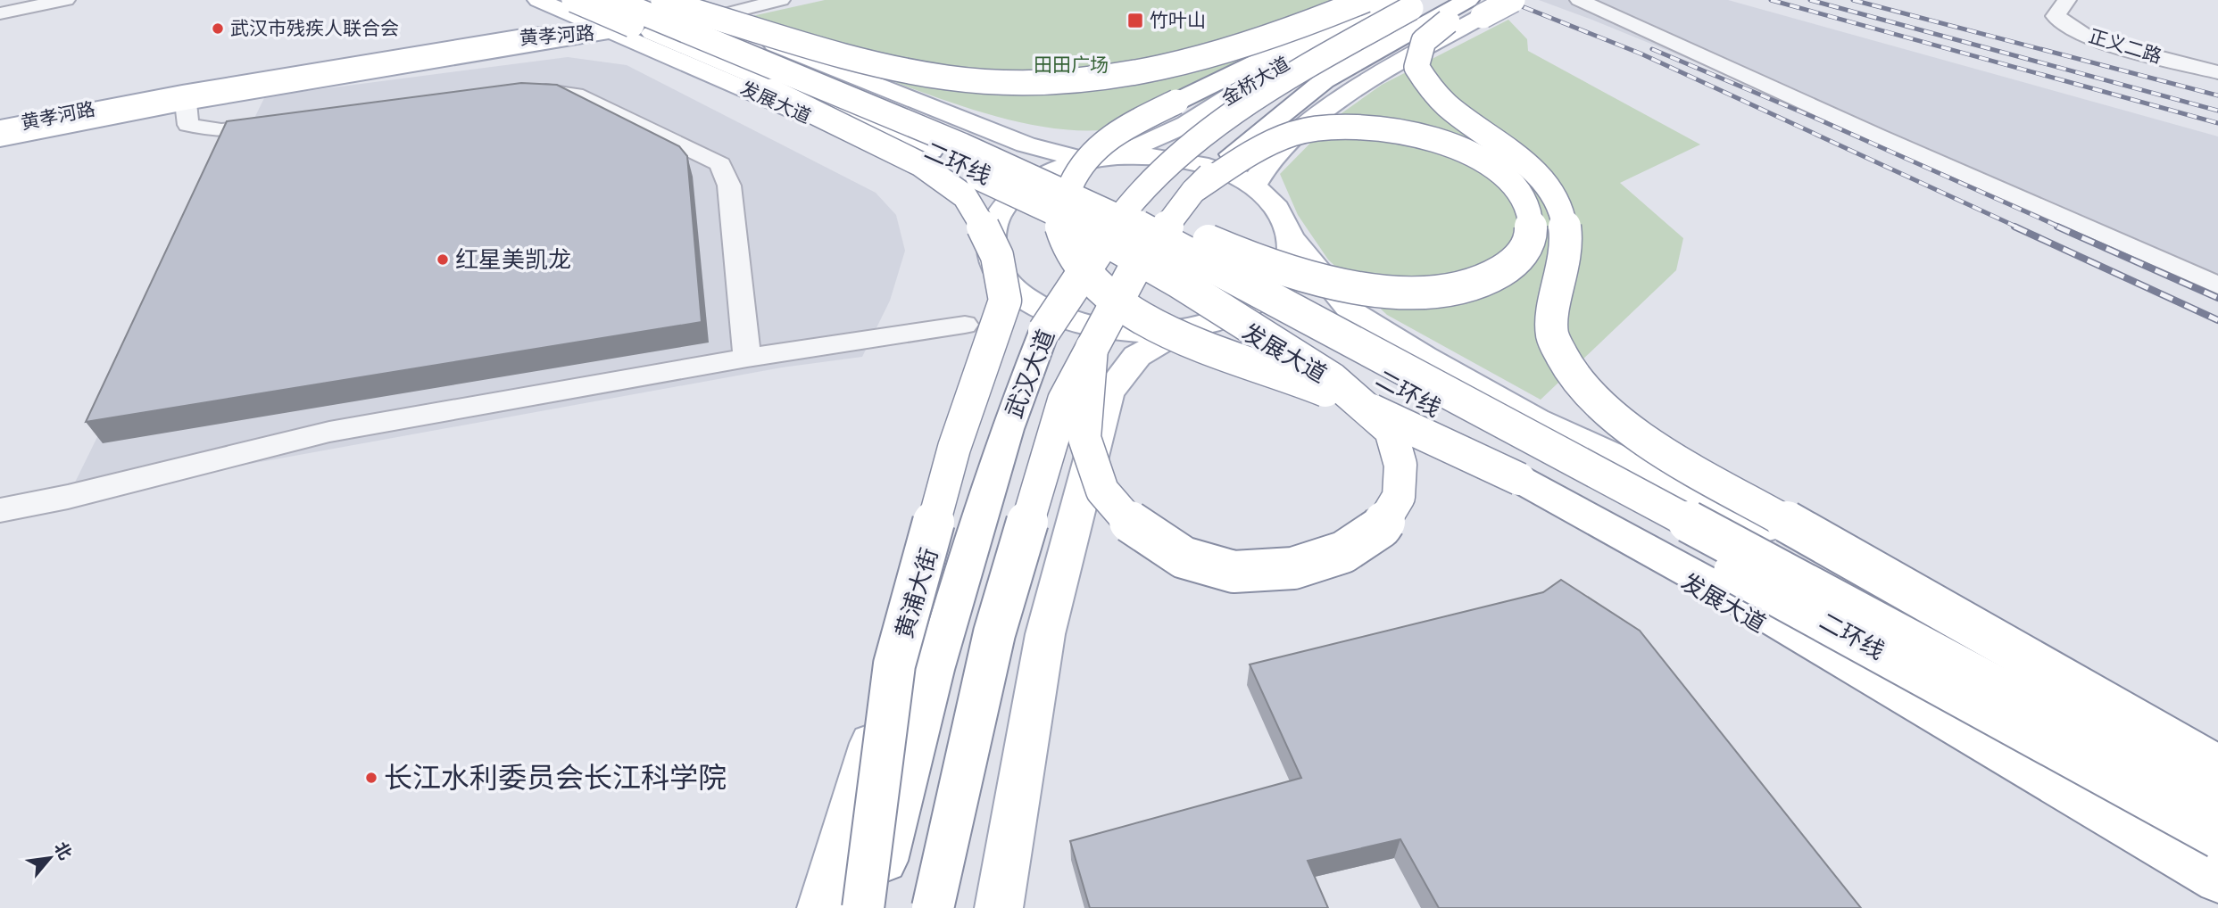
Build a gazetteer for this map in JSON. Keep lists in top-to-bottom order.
{
  "streets": {
    "main road": [
      "黄孝河路",
      "金桥大道",
      "发展大道",
      "二环线",
      "武汉大道",
      "黄浦大街"
    ],
    "street": ["正义二路"]
  },
  "crossings": [
    ["黄孝河路", "发展大道"],
    ["黄孝河路", "二环线"],
    ["发展大道", "二环线"]
  ],
  "parks": ["田田广场"],
  "places": {
    "transit": ["竹叶山"],
    "other": ["武汉市残疾人联合会", "红星美凯龙", "长江水利委员会长江科学院"]
  },
  "north": "top right"
}
